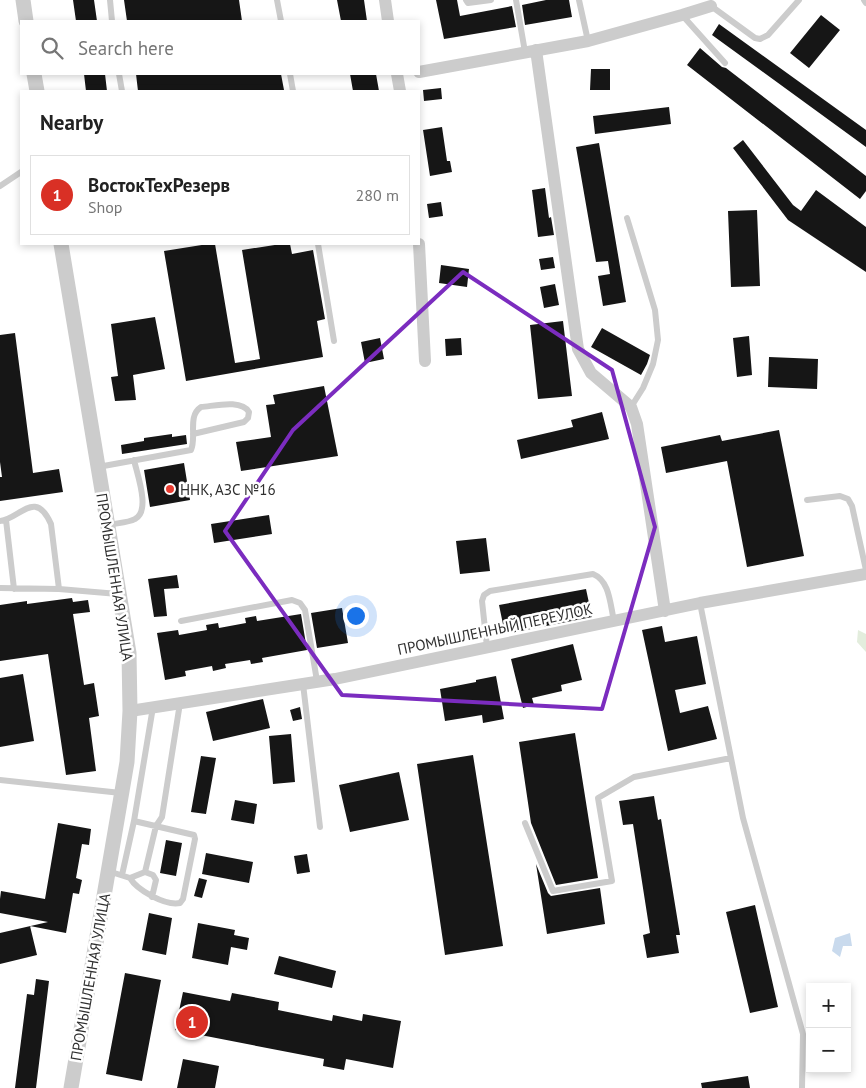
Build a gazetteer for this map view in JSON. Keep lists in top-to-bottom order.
{
  "streets": {
    "street": ["ПРОМЫШЛЕННАЯ УЛИЦА", "ПРОМЫШЛЕННЫЙ ПЕРЕУЛОК"]
  },
  "crossings": [
    ["ПРОМЫШЛЕННАЯ УЛИЦА", "ПРОМЫШЛЕННЫЙ ПЕРЕУЛОК"]
  ],
  "places": ["ННК, АЗС №16"],
  "page": {
    "search": "Search here",
    "heading": "Nearby",
    "list": [
      {
        "mark": "1",
        "name": "ВостокТехРезерв",
        "note": "Shop",
        "value": "280 m"
      }
    ],
    "map_buttons": ["+", "−"],
    "pins": "1"
  }
}
